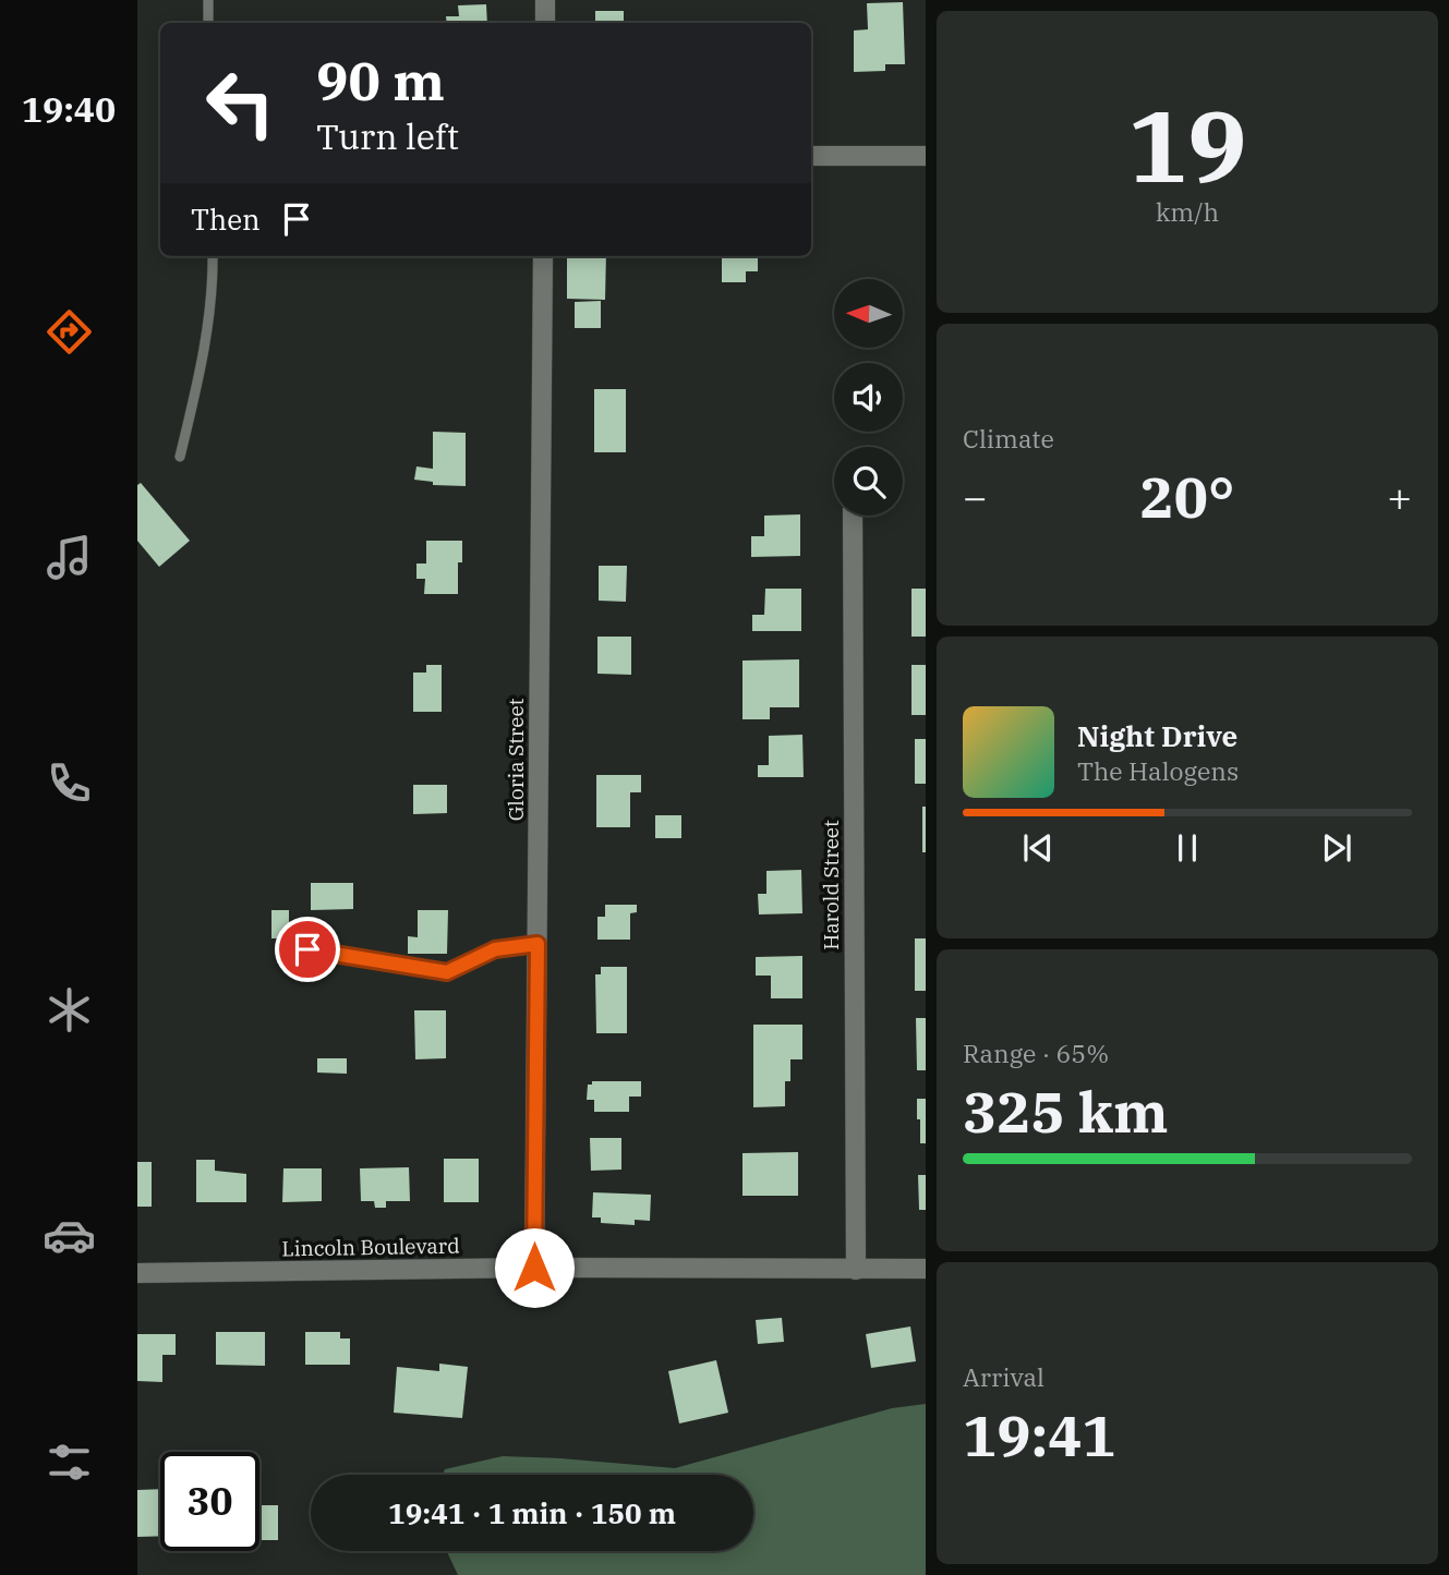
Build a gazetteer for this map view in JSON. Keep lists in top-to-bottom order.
{
  "streets": {
    "street": ["Gloria Street", "Harold Street", "Lincoln Boulevard"]
  },
  "crossings": [
    ["Gloria Street", "Lincoln Boulevard"],
    ["Harold Street", "Lincoln Boulevard"]
  ],
  "north": "left",
  "page": {
    "tabs": "19:40",
    "tile": [
      ["19", "km/h"],
      "Climate",
      ["Range · 65%", "325 km"],
      ["Arrival", "19:41"]
    ],
    "turn": ["90 m", "Turn left"],
    "then": "Then",
    "heat": ["−", "20°", "+"],
    "song": ["Night Drive", "The Halogens"],
    "limit": "30",
    "trip": "19:41 · 1 min · 150 m"
  }
}
